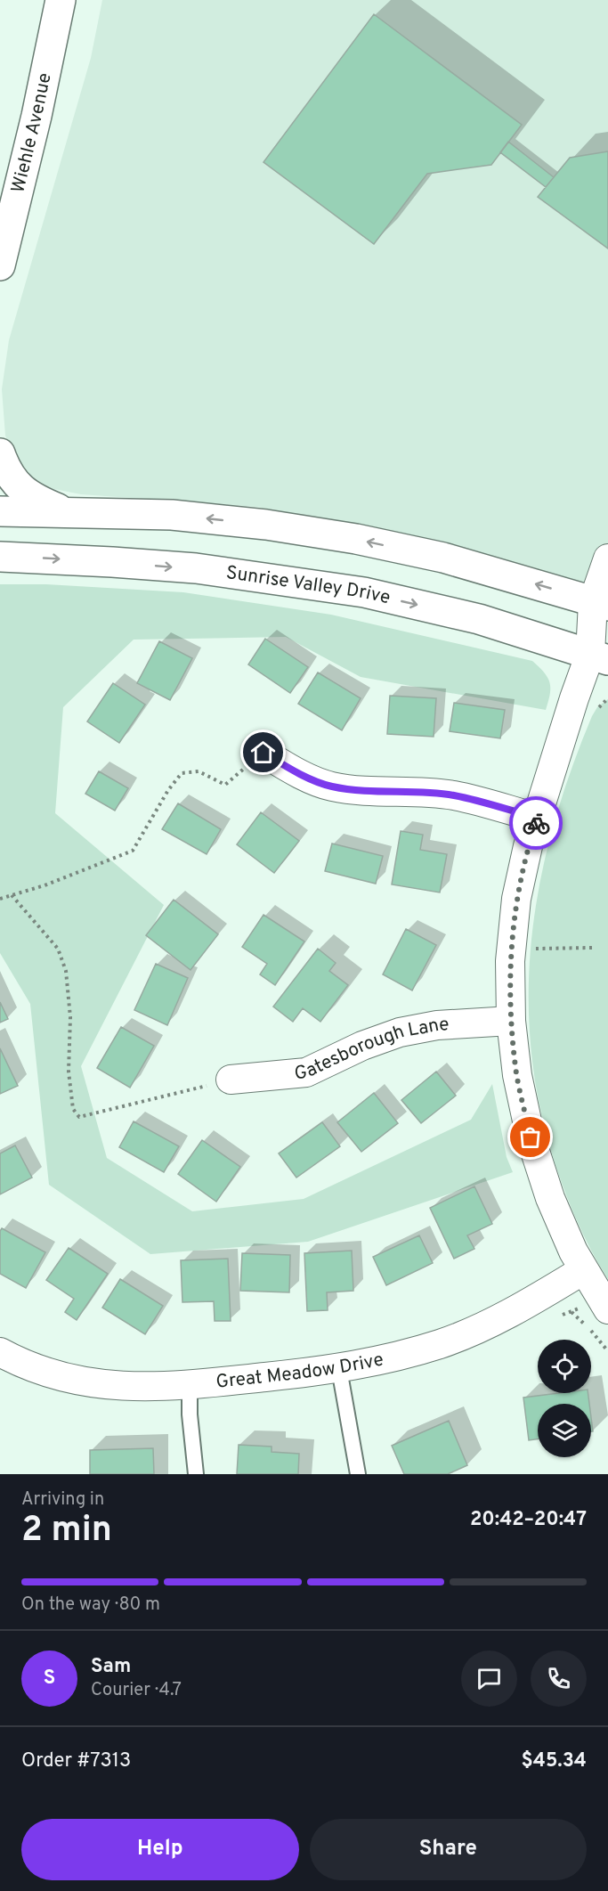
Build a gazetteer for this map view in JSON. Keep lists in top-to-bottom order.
{
  "streets": {
    "main road": ["Wiehle Avenue", "Sunrise Valley Drive"],
    "street": ["Gatesborough Lane", "Great Meadow Drive"]
  },
  "page": {
    "heading": ["2 min", "Arriving in", "20:42–20:47"],
    "panel": [
      "Sam",
      "Courier · 4.7",
      "Order #7313",
      "$45.34"
    ],
    "bar": "On the way · 80 m",
    "round": "S",
    "buttons": ["Help", "Share"]
  }
}
